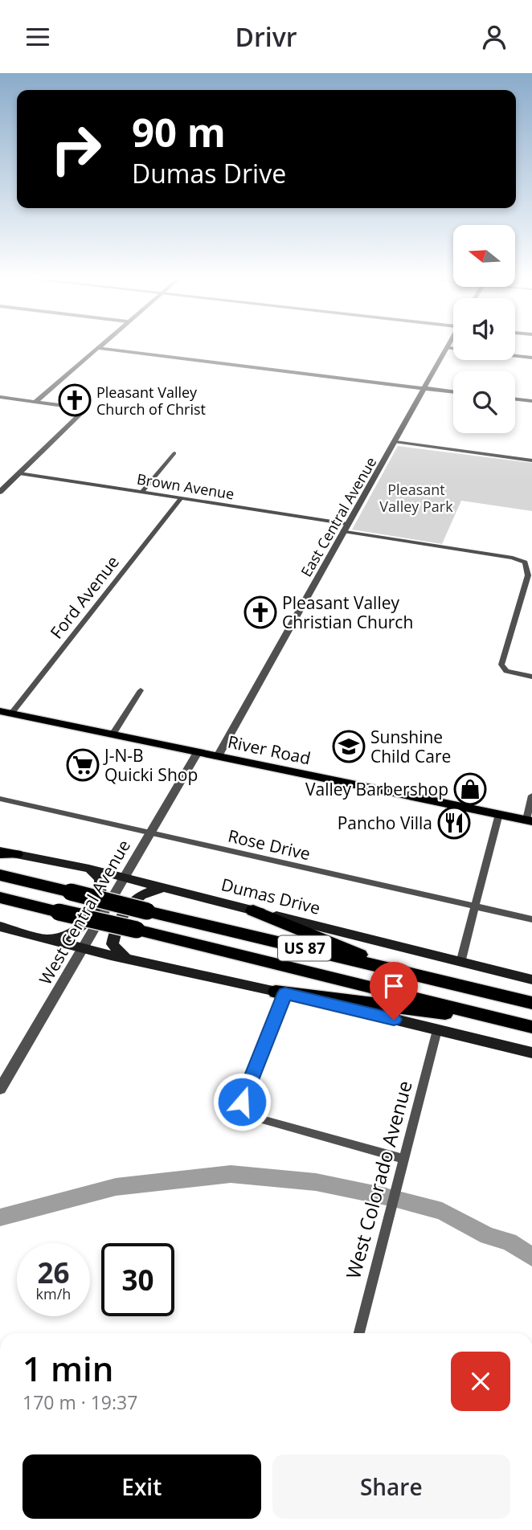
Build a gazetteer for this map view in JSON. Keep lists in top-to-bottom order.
{
  "streets": {
    "highway": ["US 87"],
    "main road": ["River Road", "Dumas Drive"],
    "street": [
      "Brown Avenue",
      "East Central Avenue",
      "Ford Avenue",
      "Rose Drive",
      "West Central Avenue",
      "West Colorado Avenue"
    ]
  },
  "crossings": [
    ["Brown Avenue", "East Central Avenue"],
    ["Brown Avenue", "Ford Avenue"],
    ["East Central Avenue", "River Road"],
    ["Ford Avenue", "River Road"],
    ["River Road", "West Central Avenue"],
    ["Rose Drive", "West Central Avenue"],
    ["Dumas Drive", "West Central Avenue"]
  ],
  "parks": ["Pleasant Valley Park"],
  "places": {
    "church": ["Pleasant Valley Church of Christ", "Pleasant Valley Christian Church"],
    "school or university": ["Sunshine Child Care"],
    "supermarket": ["J-N-B Quicki Shop"],
    "shop": ["Valley Barbershop"],
    "restaurant": ["Pancho Villa"]
  },
  "north": "left",
  "page": {
    "header": "Drivr",
    "turn": ["90 m", "Dumas Drive"],
    "speed": "26 km/h",
    "limit": "30",
    "heading": ["1 min", "170 m · 19:37"],
    "buttons": ["Exit", "Share"]
  }
}
